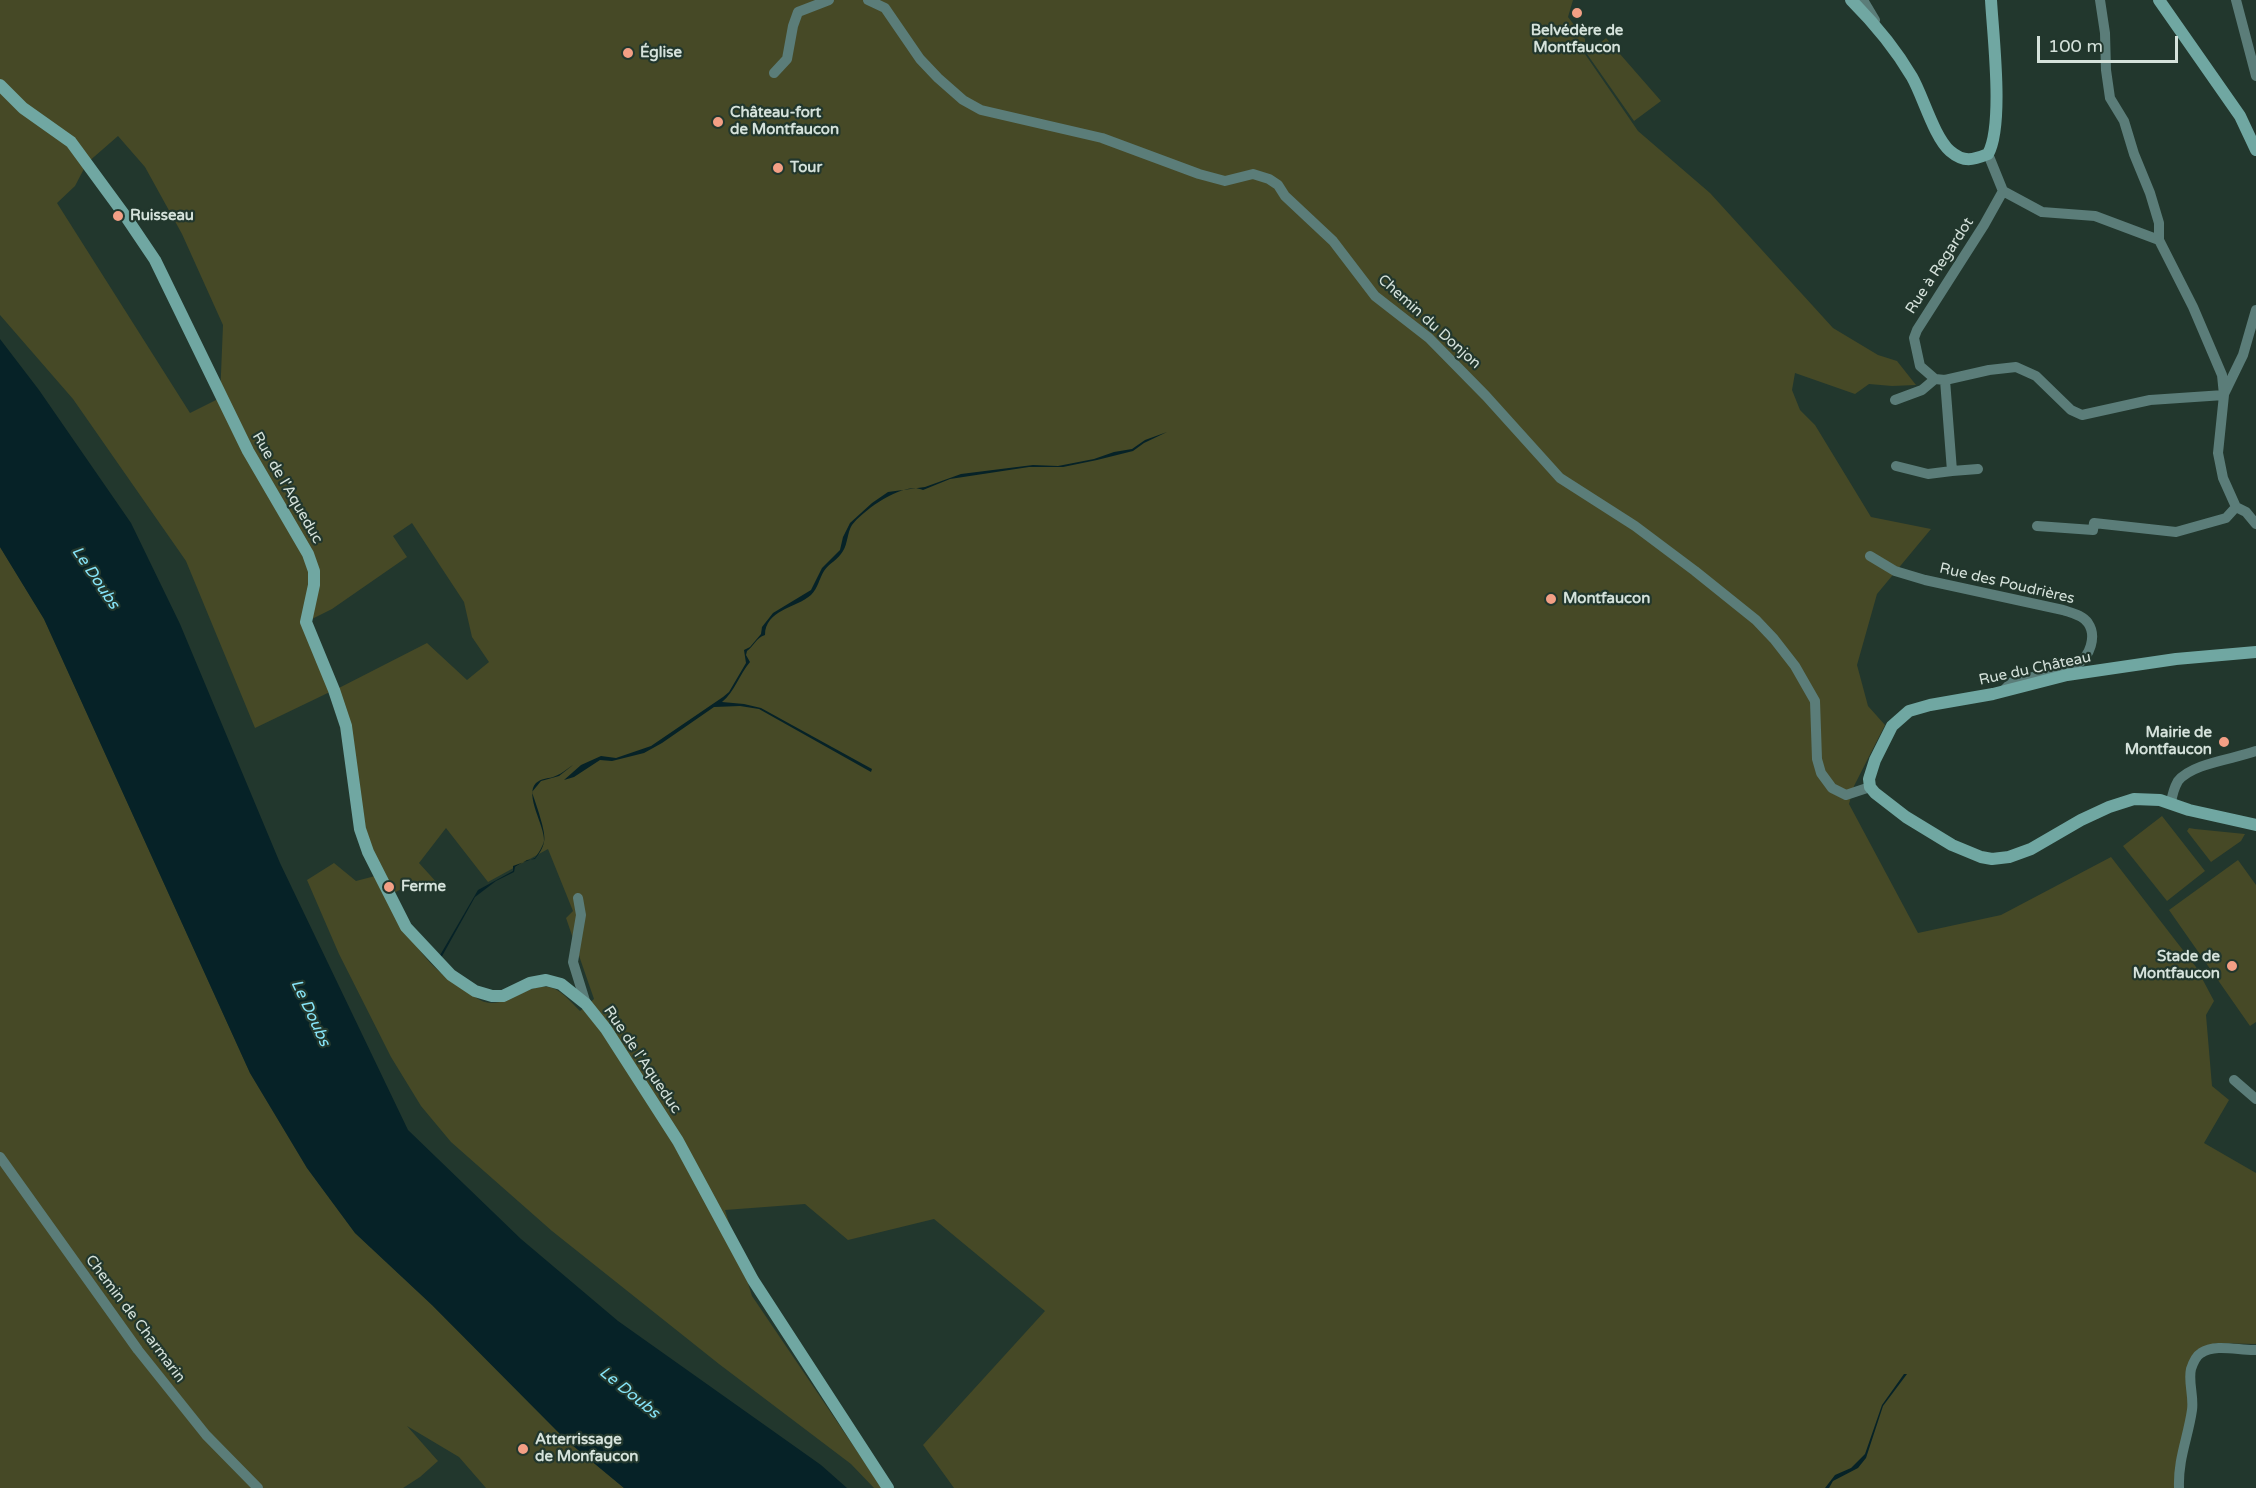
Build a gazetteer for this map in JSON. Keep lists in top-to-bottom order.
{
  "streets": {
    "street": [
      "Rue à Regardot",
      "Chemin du Donjon",
      "Rue de l'Aqueduc",
      "Rue des Poudrières",
      "Rue du Château",
      "Chemin de Charmarin"
    ]
  },
  "crossings": [
    ["Chemin du Donjon", "Rue du Château"],
    ["Rue des Poudrières", "Rue du Château"]
  ],
  "water": ["Le Doubs"],
  "places": [
    "Belvédère de Montfaucon",
    "Église",
    "Château-fort de Montfaucon",
    "Tour",
    "Ruisseau",
    "Montfaucon",
    "Mairie de Montfaucon",
    "Ferme",
    "Stade de Montfaucon",
    "Atterrissage de Monfaucon"
  ],
  "scale_bar": "100 m"
}
